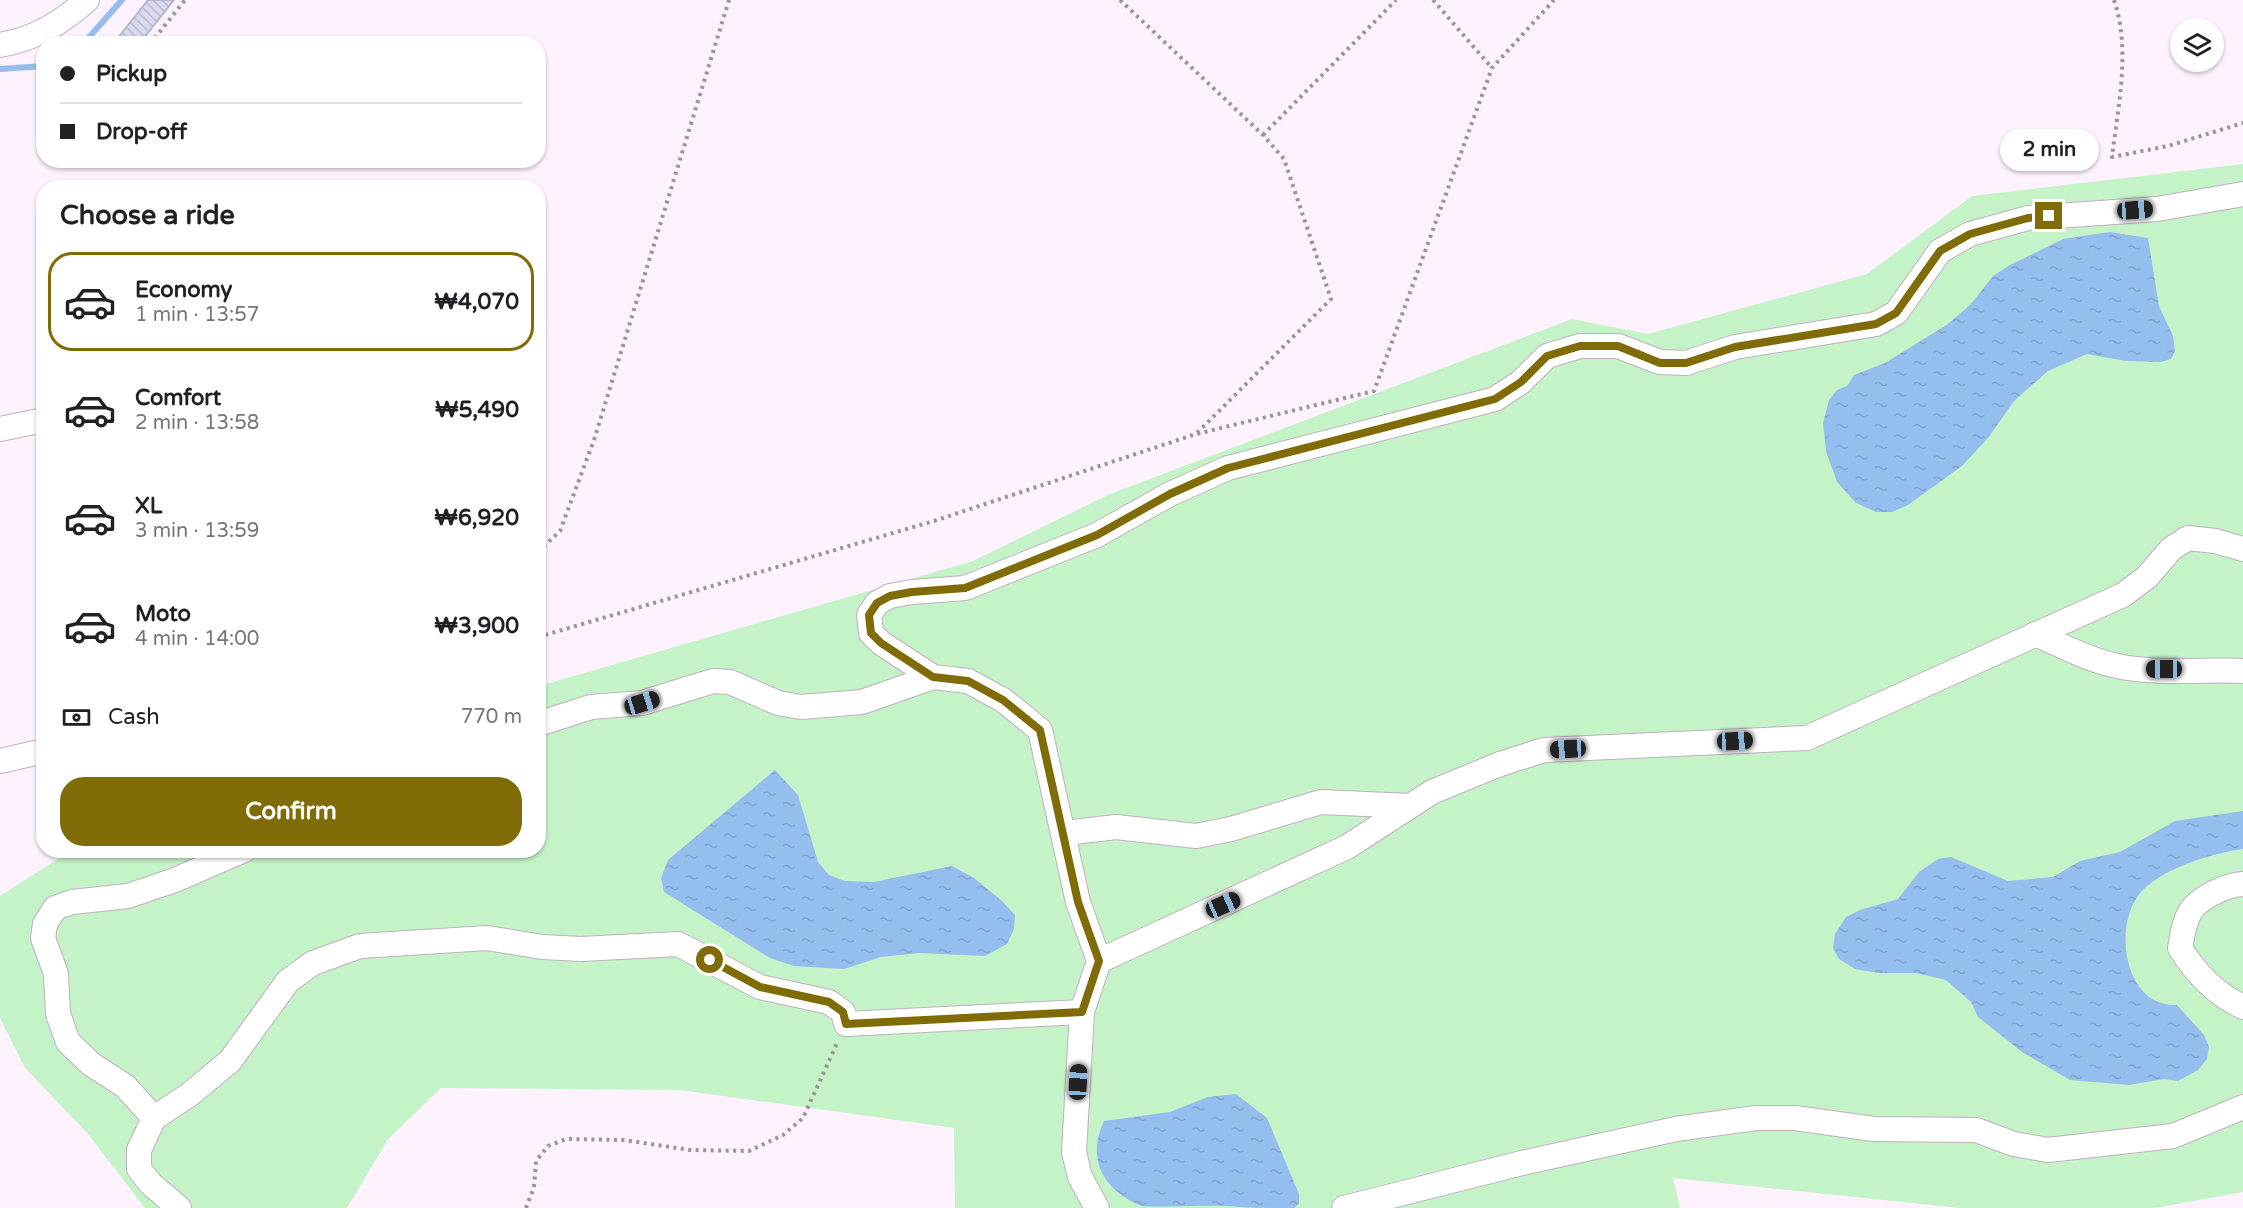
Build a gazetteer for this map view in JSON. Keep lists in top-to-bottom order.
{
  "page": {
    "banner": ["Pickup", "Drop-off"],
    "bubble": "2 min",
    "heading": "Choose a ride",
    "list": [
      {
        "name": "Economy",
        "note": "1 min · 13:57",
        "value": "₩4,070"
      },
      {
        "name": "Comfort",
        "note": "2 min · 13:58",
        "value": "₩5,490"
      },
      {
        "name": "XL",
        "note": "3 min · 13:59",
        "value": "₩6,920"
      },
      {
        "name": "Moto",
        "note": "4 min · 14:00",
        "value": "₩3,900"
      }
    ],
    "pay": ["Cash", "770 m"],
    "buttons": "Confirm"
  }
}
